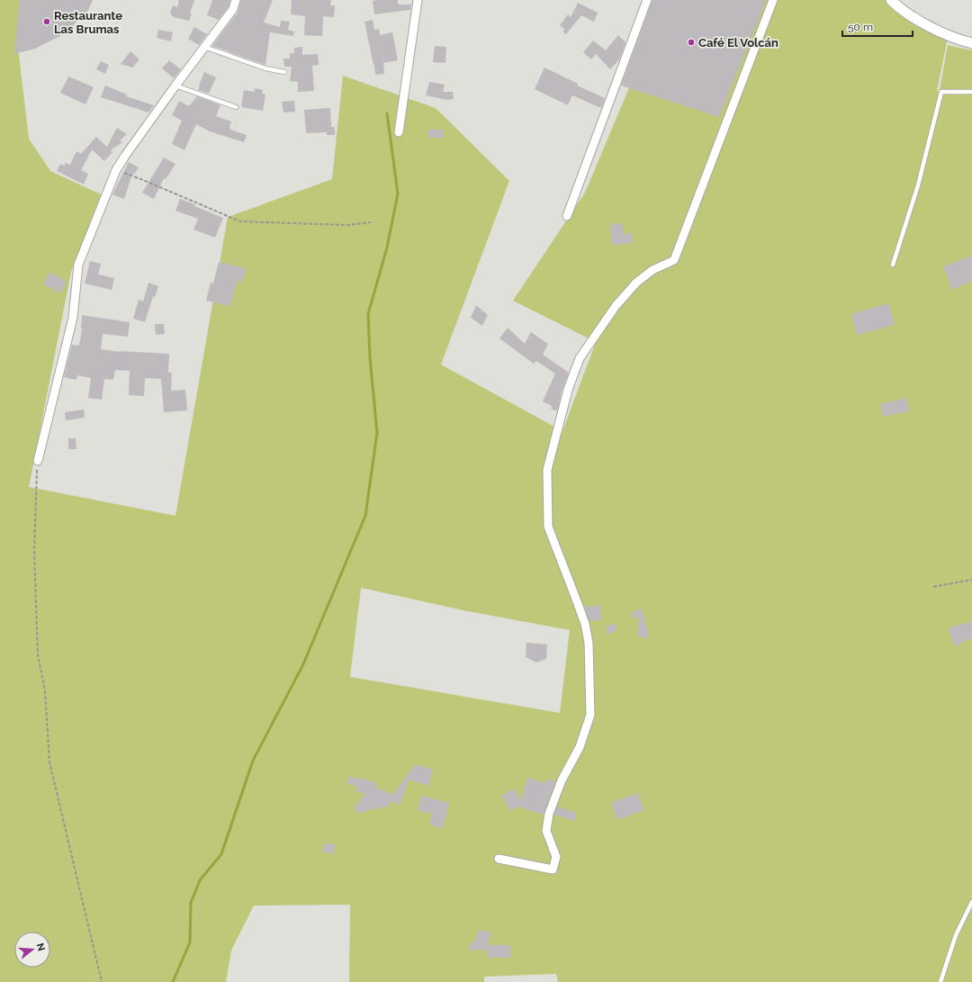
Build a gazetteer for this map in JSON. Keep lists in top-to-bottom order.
{
  "places": ["Restaurante Las Brumas", "Café El Volcán"],
  "scale_bar": "50 m",
  "north": "right"
}
